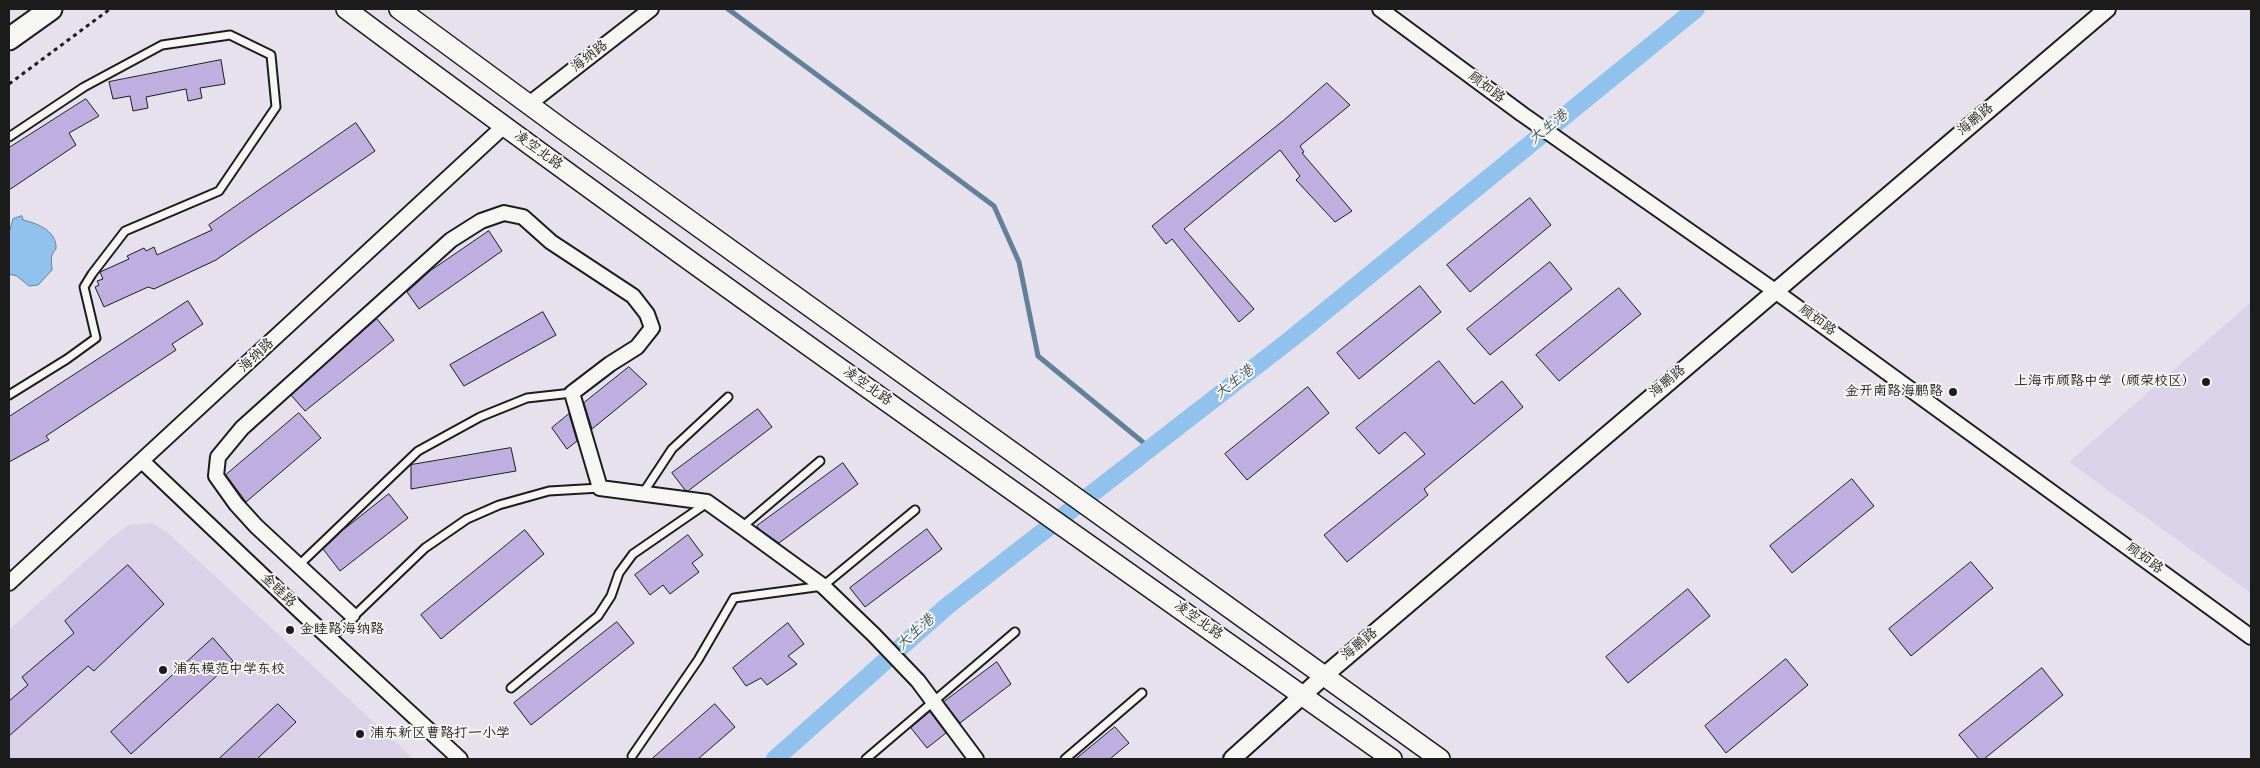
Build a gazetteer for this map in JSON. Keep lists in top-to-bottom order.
{
  "streets": {
    "main road": ["凌空北路"],
    "street": [
      "海纳路",
      "顾如路",
      "海鹏路",
      "金睦路"
    ]
  },
  "crossings": [
    ["海纳路", "凌空北路"],
    ["海纳路", "金睦路"],
    ["顾如路", "海鹏路"],
    ["海鹏路", "凌空北路"]
  ],
  "water": ["大生港"],
  "places": [
    "上海市顾路中学（顾荣校区）",
    "金开南路海鹏路",
    "金睦路海纳路",
    "浦东模范中学东校",
    "浦东新区曹路打一小学"
  ]
}
